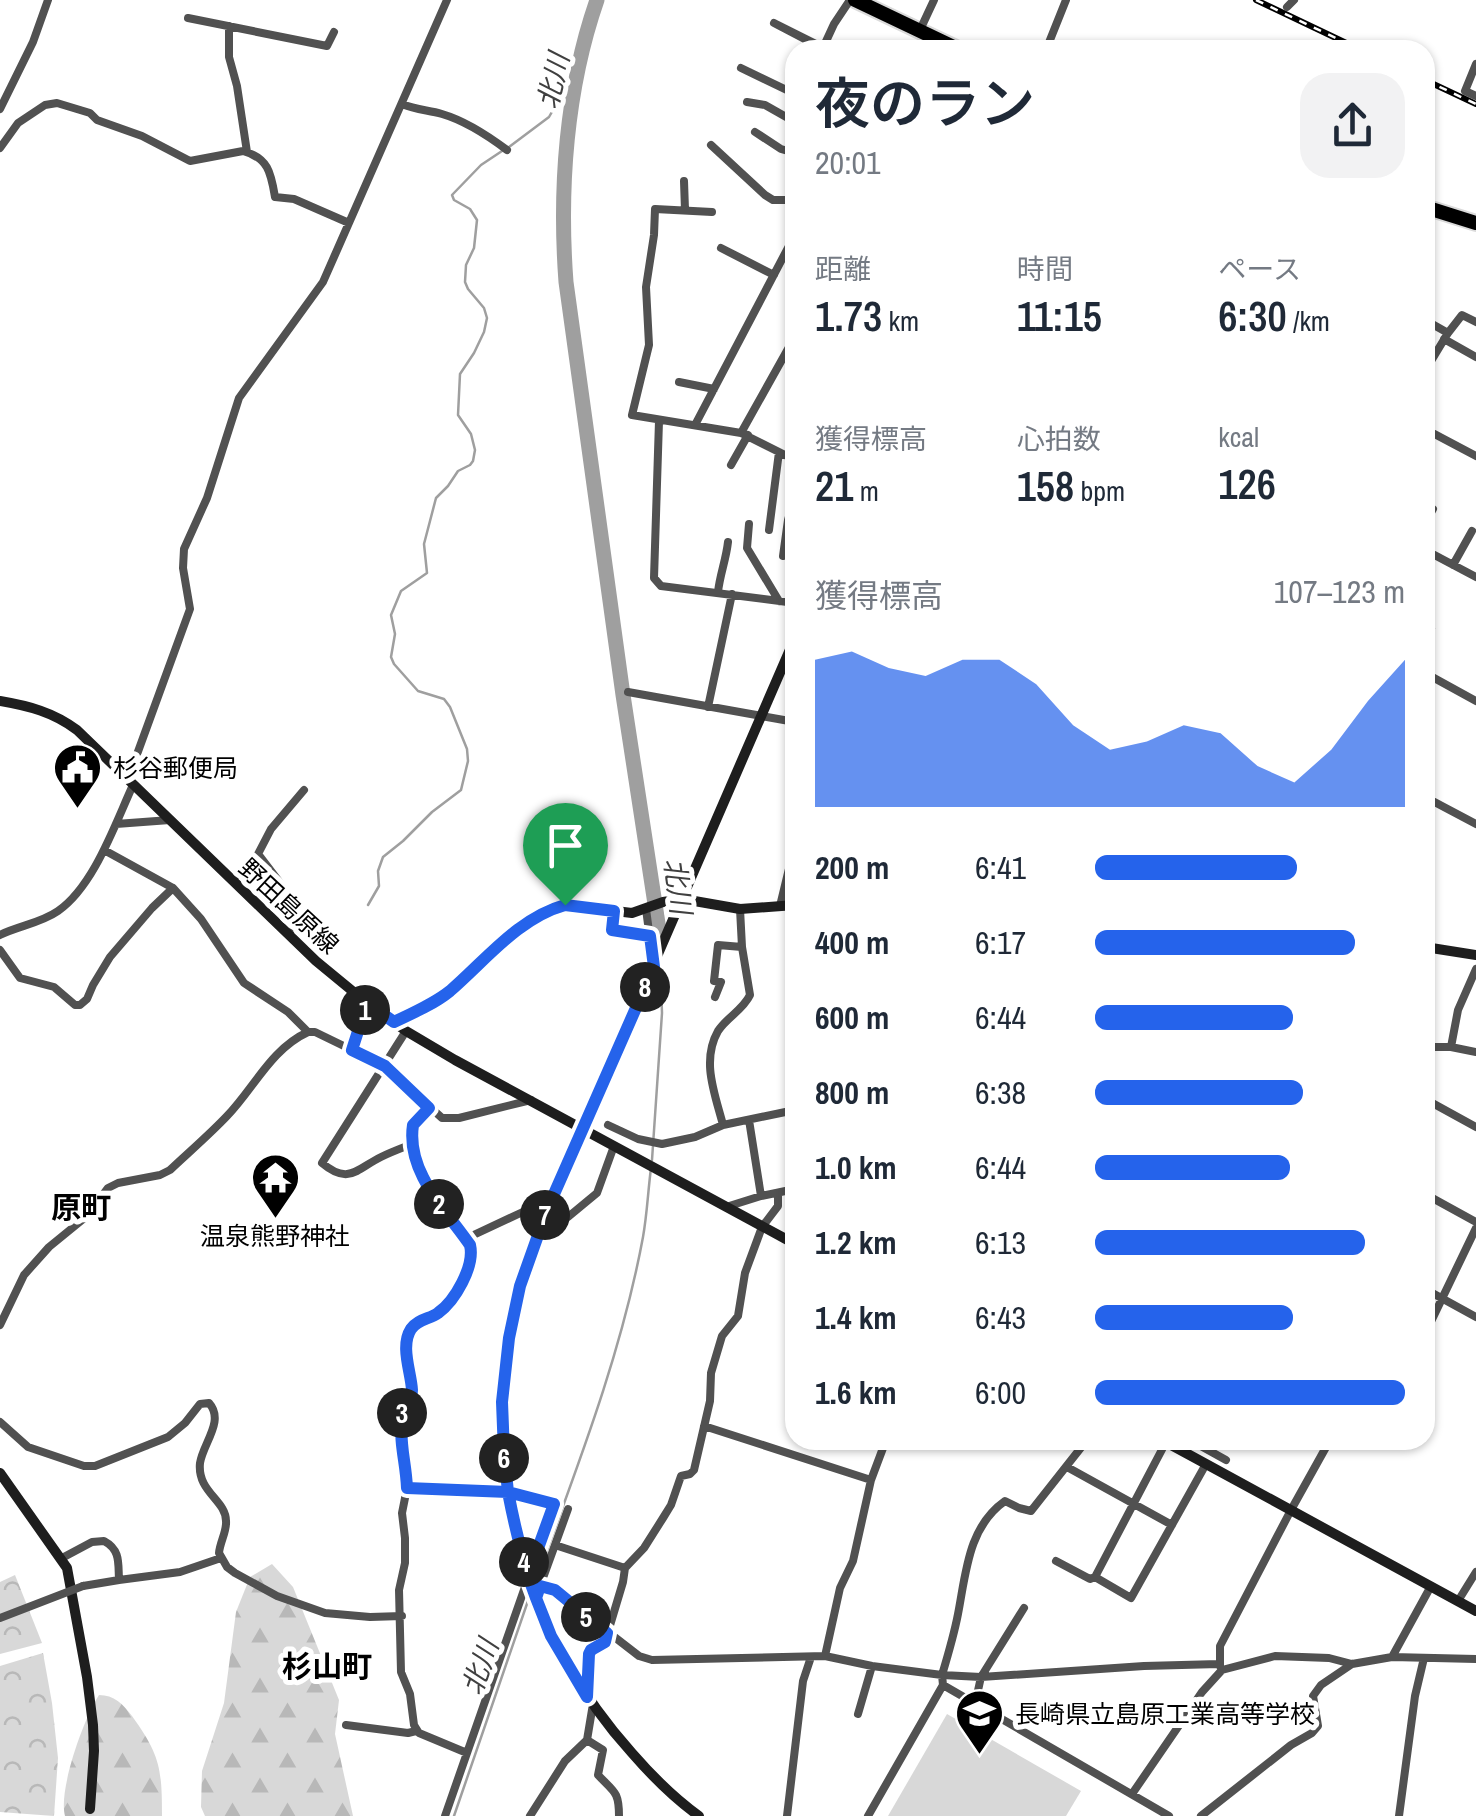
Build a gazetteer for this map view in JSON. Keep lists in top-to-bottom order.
{
  "streets": {
    "street": ["野田島原線"]
  },
  "districts": ["原町", "杉山町"],
  "water": ["北川"],
  "places": {
    "public building": ["杉谷郵便局"],
    "temple": ["温泉熊野神社"],
    "school or university": ["長崎県立島原工業高等学校"]
  },
  "page": {
    "heading": ["夜のラン", "20:01"],
    "stats": [
      ["距離", "1.73 km"],
      ["時間", "11:15"],
      ["ペース", "6:30 /km"],
      ["獲得標高", "21 m"],
      ["心拍数", "158 bpm"],
      ["kcal", "126"]
    ],
    "chart": ["獲得標高", "107–123 m"],
    "list": [
      {
        "name": "200 m",
        "note": "6:41"
      },
      {
        "name": "400 m",
        "note": "6:17"
      },
      {
        "name": "600 m",
        "note": "6:44"
      },
      {
        "name": "800 m",
        "note": "6:38"
      },
      {
        "name": "1.0 km",
        "note": "6:44"
      },
      {
        "name": "1.2 km",
        "note": "6:13"
      },
      {
        "name": "1.4 km",
        "note": "6:43"
      },
      {
        "name": "1.6 km",
        "note": "6:00"
      }
    ],
    "pins": [
      "8",
      "1",
      "2",
      "7",
      "3",
      "6",
      "4",
      "5"
    ]
  }
}
